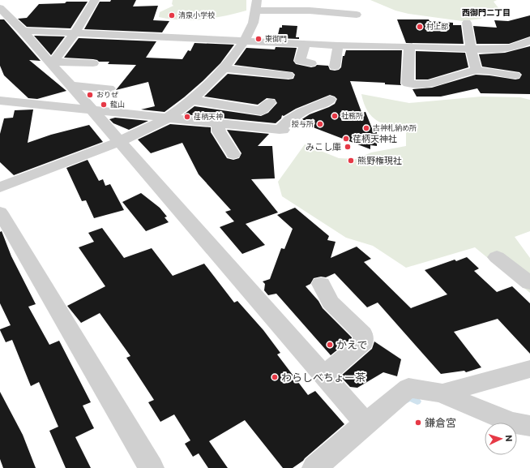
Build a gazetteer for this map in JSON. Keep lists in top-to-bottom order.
{
  "districts": ["西御門二丁目"],
  "places": [
    "清泉小学校",
    "村上邸",
    "東御門",
    "おりぜ",
    "龍山",
    "社務所",
    "荏柄天神",
    "授与所",
    "古神札納め所",
    "荏柄天神社",
    "みこし庫",
    "熊野権現社",
    "かえで",
    "わらしべちょー茶",
    "鎌倉宮"
  ],
  "north": "right"
}
